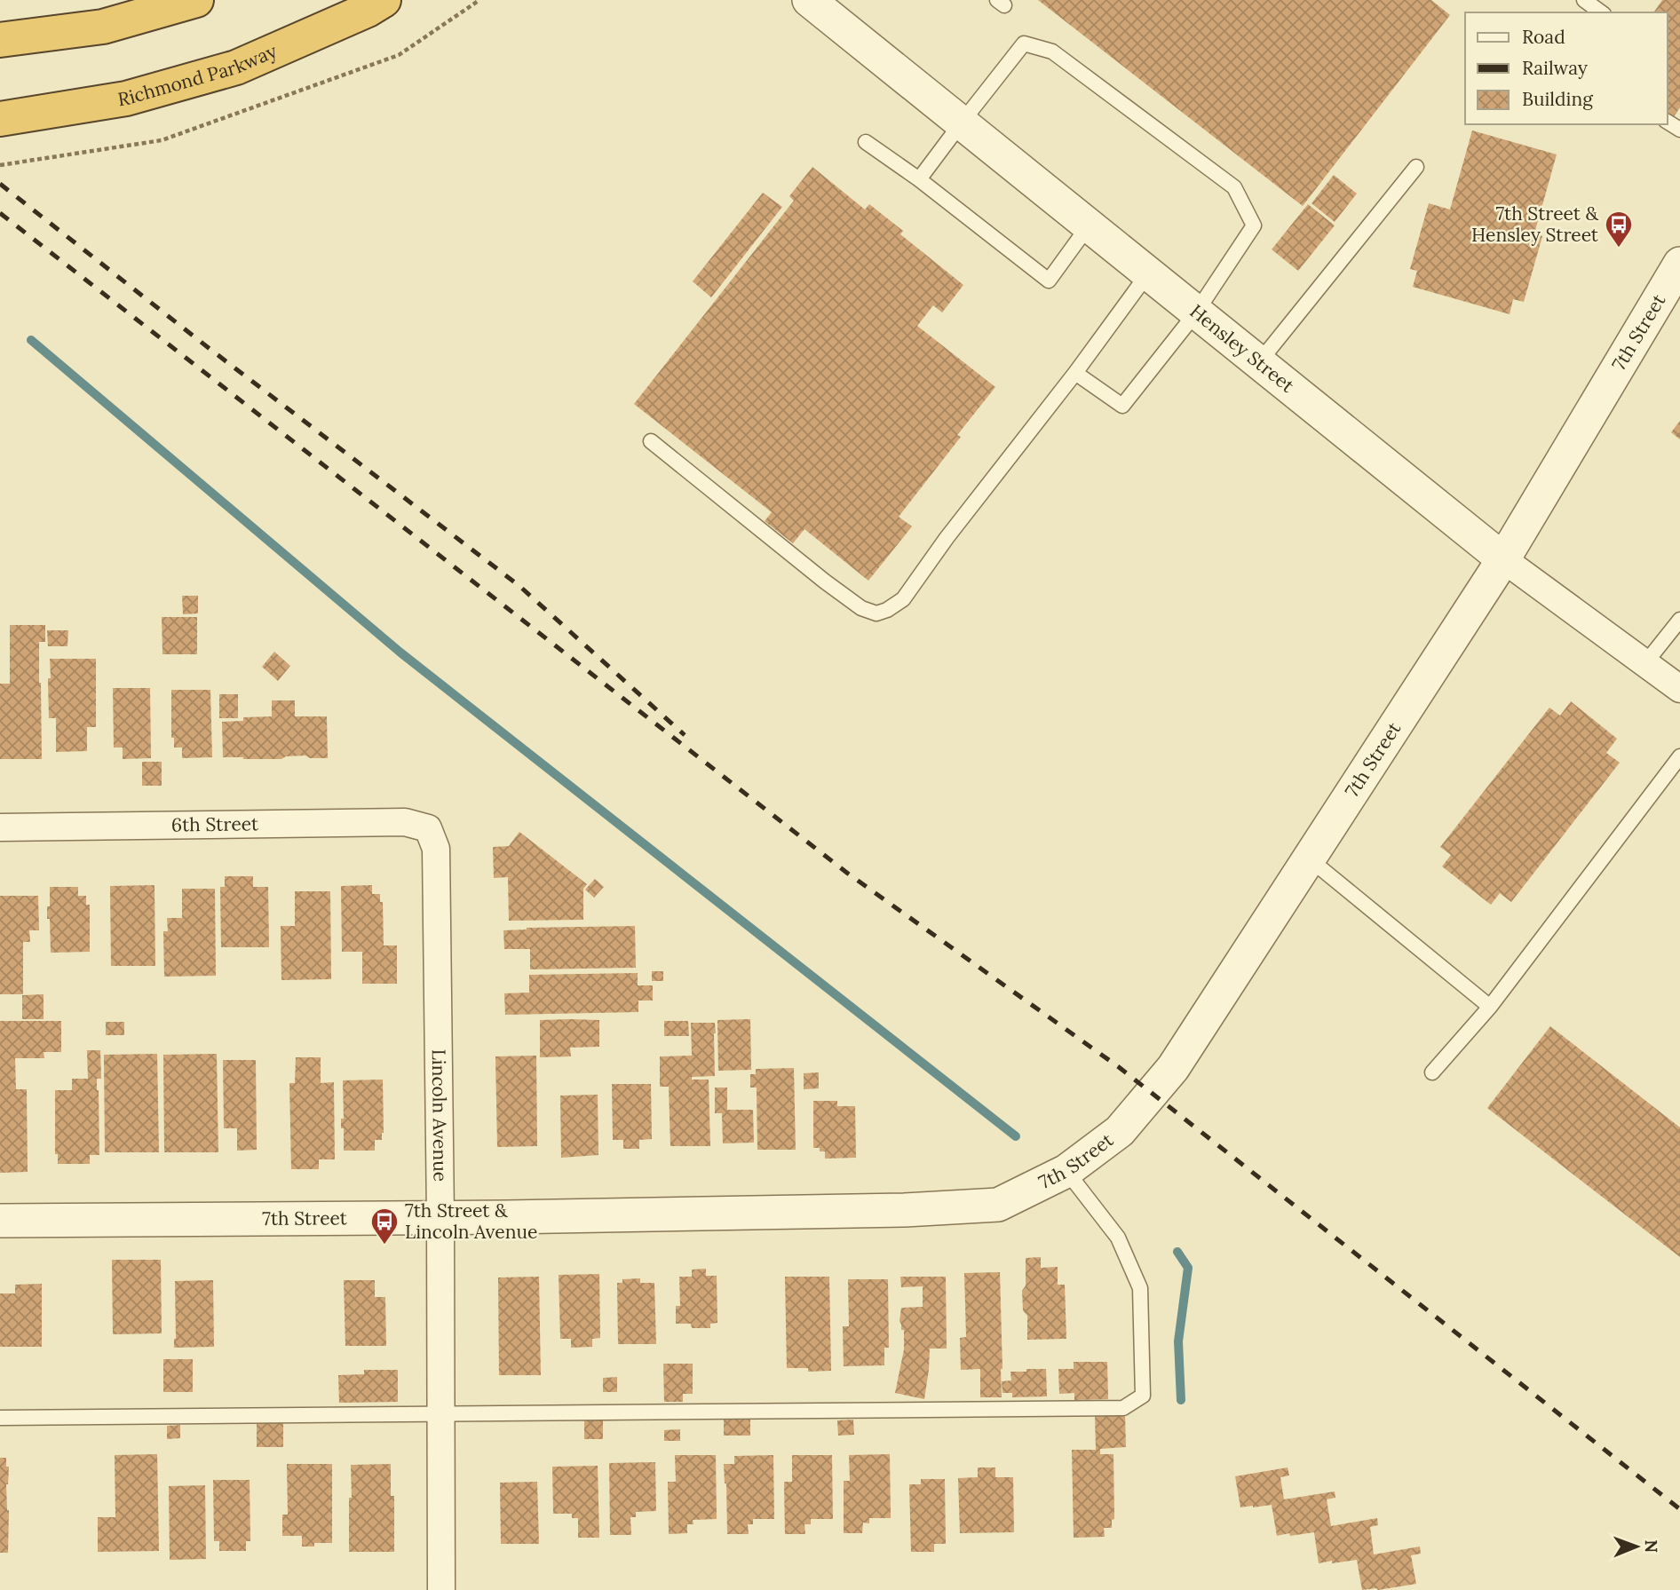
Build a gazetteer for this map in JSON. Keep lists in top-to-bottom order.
{
  "streets": {
    "highway": ["Richmond Parkway"],
    "street": [
      "7th Street",
      "Hensley Street",
      "6th Street",
      "Lincoln Avenue"
    ]
  },
  "crossings": [
    ["7th Street", "Hensley Street"],
    ["7th Street", "Lincoln Avenue"],
    ["6th Street", "Lincoln Avenue"]
  ],
  "places": {
    "bus stop": ["7th Street & Hensley Street", "7th Street & Lincoln Avenue"]
  },
  "legend": ["Road", "Railway", "Building"],
  "north": "right"
}
